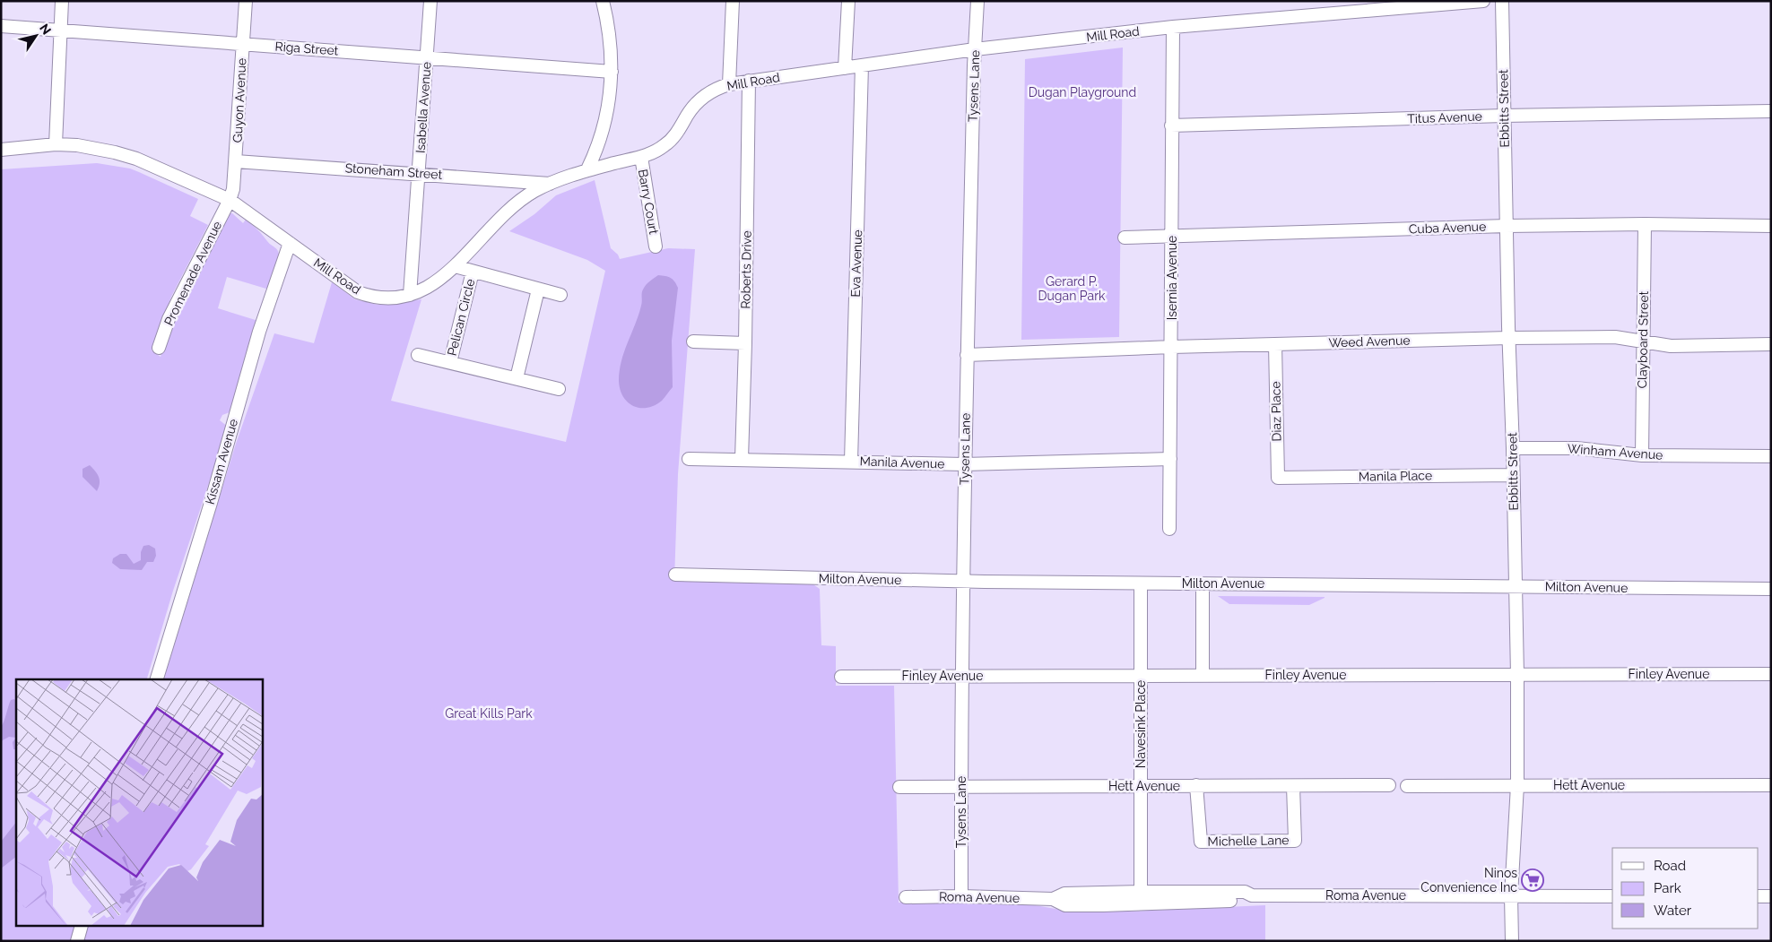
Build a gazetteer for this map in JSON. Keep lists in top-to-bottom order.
{
  "streets": {
    "street": [
      "Mill Road",
      "Riga Street",
      "Tysens Lane",
      "Guyon Avenue",
      "Isabella Avenue",
      "Ebbitts Street",
      "Titus Avenue",
      "Stoneham Street",
      "Barry Court",
      "Cuba Avenue",
      "Eva Avenue",
      "Roberts Drive",
      "Promenade Avenue",
      "Isernia Avenue",
      "Pelican Circle",
      "Clayboard Street",
      "Weed Avenue",
      "Diaz Place",
      "Winham Avenue",
      "Kissam Avenue",
      "Manila Avenue",
      "Manila Place",
      "Milton Avenue",
      "Finley Avenue",
      "Navesink Place",
      "Hett Avenue",
      "Michelle Lane",
      "Roma Avenue"
    ]
  },
  "crossings": [
    ["Mill Road", "Tysens Lane"],
    ["Mill Road", "Guyon Avenue"],
    ["Mill Road", "Isabella Avenue"],
    ["Mill Road", "Stoneham Street"],
    ["Mill Road", "Barry Court"],
    ["Mill Road", "Eva Avenue"],
    ["Mill Road", "Roberts Drive"],
    ["Mill Road", "Promenade Avenue"],
    ["Mill Road", "Isernia Avenue"],
    ["Mill Road", "Pelican Circle"],
    ["Mill Road", "Kissam Avenue"],
    ["Riga Street", "Guyon Avenue"],
    ["Riga Street", "Isabella Avenue"],
    ["Tysens Lane", "Weed Avenue"],
    ["Tysens Lane", "Manila Avenue"],
    ["Tysens Lane", "Milton Avenue"],
    ["Tysens Lane", "Finley Avenue"],
    ["Tysens Lane", "Hett Avenue"],
    ["Tysens Lane", "Roma Avenue"],
    ["Guyon Avenue", "Stoneham Street"],
    ["Guyon Avenue", "Promenade Avenue"],
    ["Isabella Avenue", "Stoneham Street"],
    ["Ebbitts Street", "Titus Avenue"],
    ["Ebbitts Street", "Cuba Avenue"],
    ["Ebbitts Street", "Weed Avenue"],
    ["Ebbitts Street", "Winham Avenue"],
    ["Ebbitts Street", "Manila Place"],
    ["Ebbitts Street", "Milton Avenue"],
    ["Ebbitts Street", "Finley Avenue"],
    ["Ebbitts Street", "Hett Avenue"],
    ["Ebbitts Street", "Roma Avenue"],
    ["Titus Avenue", "Isernia Avenue"],
    ["Cuba Avenue", "Isernia Avenue"],
    ["Cuba Avenue", "Clayboard Street"],
    ["Eva Avenue", "Manila Avenue"],
    ["Roberts Drive", "Manila Avenue"],
    ["Isernia Avenue", "Weed Avenue"],
    ["Isernia Avenue", "Manila Avenue"],
    ["Clayboard Street", "Weed Avenue"],
    ["Clayboard Street", "Winham Avenue"],
    ["Weed Avenue", "Diaz Place"],
    ["Diaz Place", "Manila Place"],
    ["Milton Avenue", "Navesink Place"],
    ["Finley Avenue", "Navesink Place"],
    ["Navesink Place", "Hett Avenue"],
    ["Navesink Place", "Roma Avenue"],
    ["Hett Avenue", "Michelle Lane"]
  ],
  "parks": ["Dugan Playground", "Gerard P. Dugan Park", "Great Kills Park"],
  "places": {
    "supermarket": ["Ninos Convenience Inc"]
  },
  "legend": ["Road", "Park", "Water"],
  "north": "top right"
}
